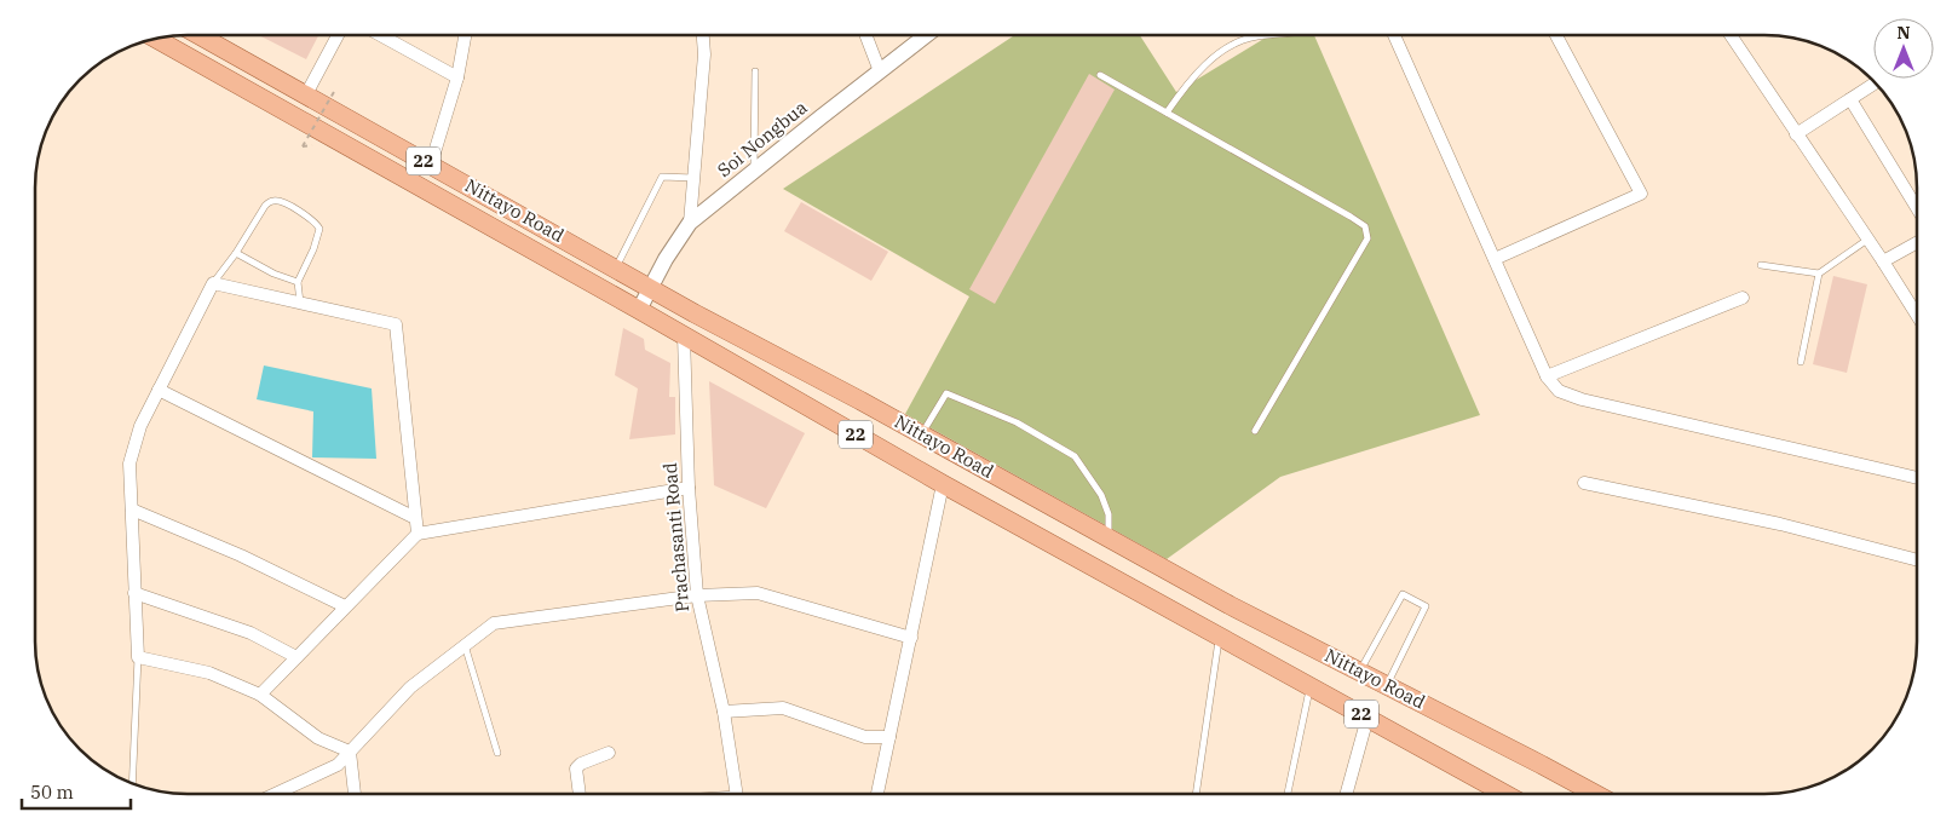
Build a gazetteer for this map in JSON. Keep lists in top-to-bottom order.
{
  "streets": {
    "main road": ["22", "Nittayo Road"],
    "street": ["Soi Nongbua", "Prachasanti Road"]
  },
  "crossings": [
    ["Soi Nongbua", "Nittayo Road"],
    ["Nittayo Road", "Prachasanti Road"]
  ],
  "scale_bar": "50 m",
  "north": "top"
}
